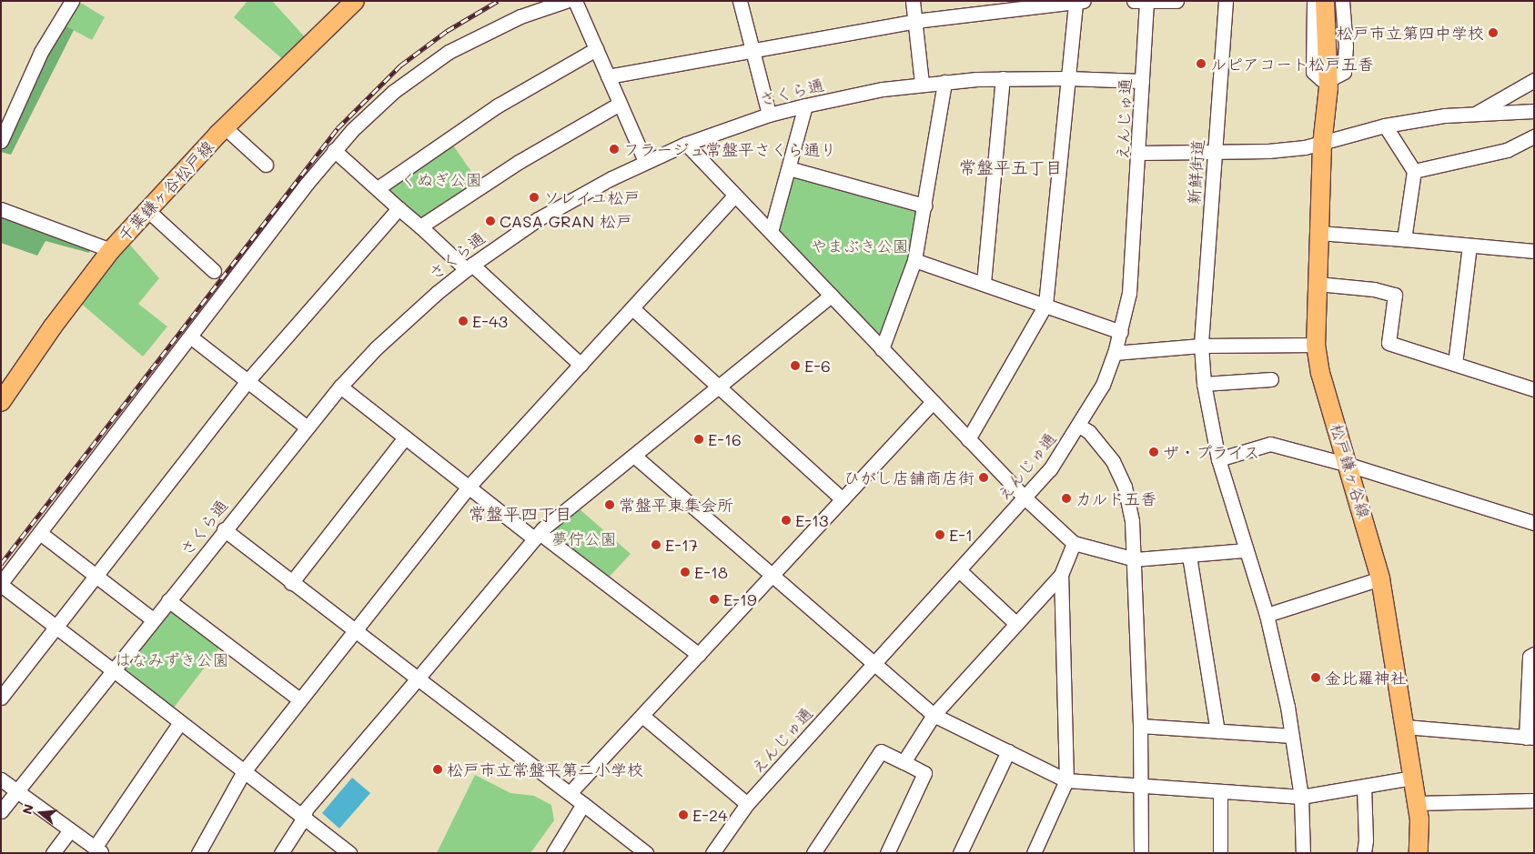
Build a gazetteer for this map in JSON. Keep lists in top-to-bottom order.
{
  "streets": {
    "main road": ["千葉鎌ヶ谷松戸線", "松戸鎌ヶ谷線"],
    "street": ["さくら通", "えんじゅ通", "新鮮街道"]
  },
  "crossings": [
    ["さくら通", "えんじゅ通"]
  ],
  "districts": ["常盤平五丁目", "常盤平四丁目"],
  "parks": [
    "くぬぎ公園",
    "やまぶき公園",
    "夢佇公園",
    "はなみずき公園"
  ],
  "places": [
    "松戸市立第四中学校",
    "ルピアコート松戸五香",
    "フラージュ常盤平さくら通り",
    "ソレイユ松戸",
    "CASA GRAN 松戸",
    "E-43",
    "E-6",
    "E-16",
    "ザ・プライス",
    "ひがし店舗商店街",
    "カルド五香",
    "常盤平東集会所",
    "E-13",
    "E-1",
    "E-17",
    "E-18",
    "E-19",
    "金比羅神社",
    "松戸市立常盤平第二小学校",
    "E-24"
  ],
  "north": "left"
}
